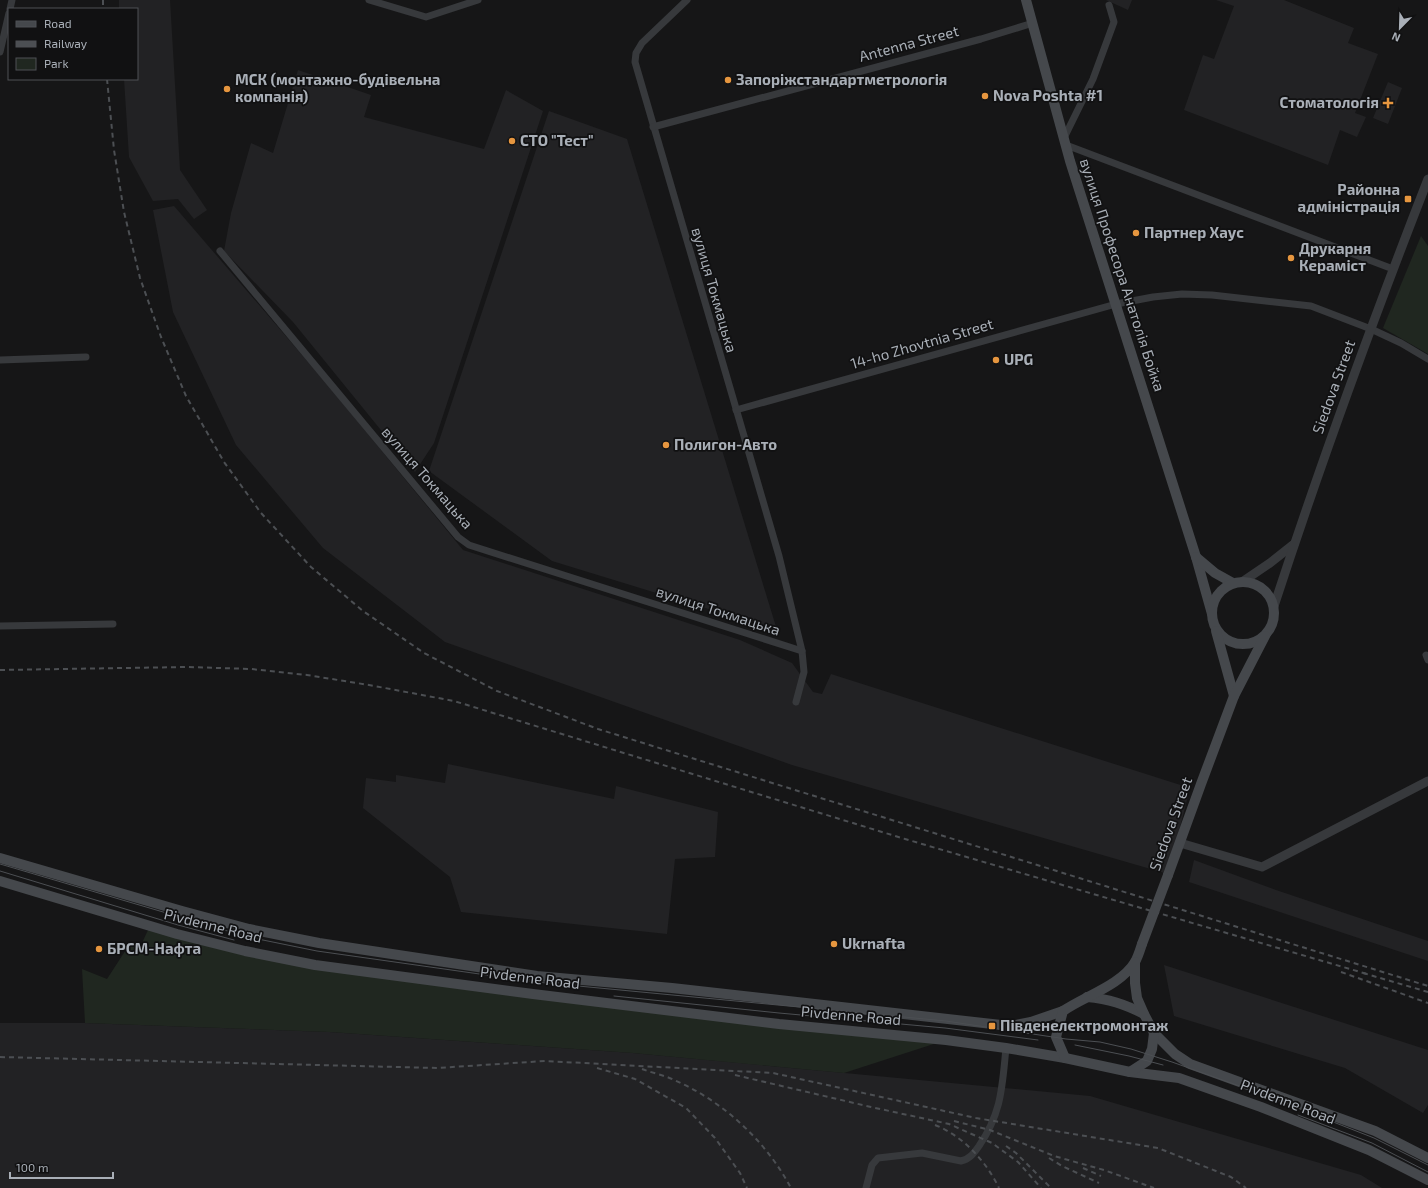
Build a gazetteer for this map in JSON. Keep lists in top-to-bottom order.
{
  "streets": {
    "main road": ["вулиця Професора Анатолія Бойка", "Siedova Street", "Pivdenne Road"],
    "street": ["Antenna Street", "вулиця Токмацька", "14-ho Zhovtnia Street"]
  },
  "crossings": [
    ["Antenna Street", "вулиця Професора Анатолія Бойка"],
    ["Antenna Street", "вулиця Токмацька"],
    ["вулиця Професора Анатолія Бойка", "14-ho Zhovtnia Street"],
    ["вулиця Професора Анатолія Бойка", "Siedova Street"],
    ["вулиця Токмацька", "14-ho Zhovtnia Street"],
    ["14-ho Zhovtnia Street", "Siedova Street"],
    ["Siedova Street", "Pivdenne Road"]
  ],
  "places": {
    "other": [
      "Запоріжстандартметрологія",
      "МСК (монтажно-будівельна компанія)",
      "Nova Poshta #1",
      "СТО \"Тест\"",
      "Партнер Хаус",
      "Друкарня Кераміст",
      "UPG",
      "Полигон-Авто",
      "Ukrnafta",
      "БРСМ-Нафта"
    ],
    "health": ["Стоматологія"],
    "transit": ["Районна адміністрація", "Південелектромонтаж"]
  },
  "legend": ["Road", "Railway", "Park"],
  "scale_bar": "100 m",
  "north": "bottom left"
}
